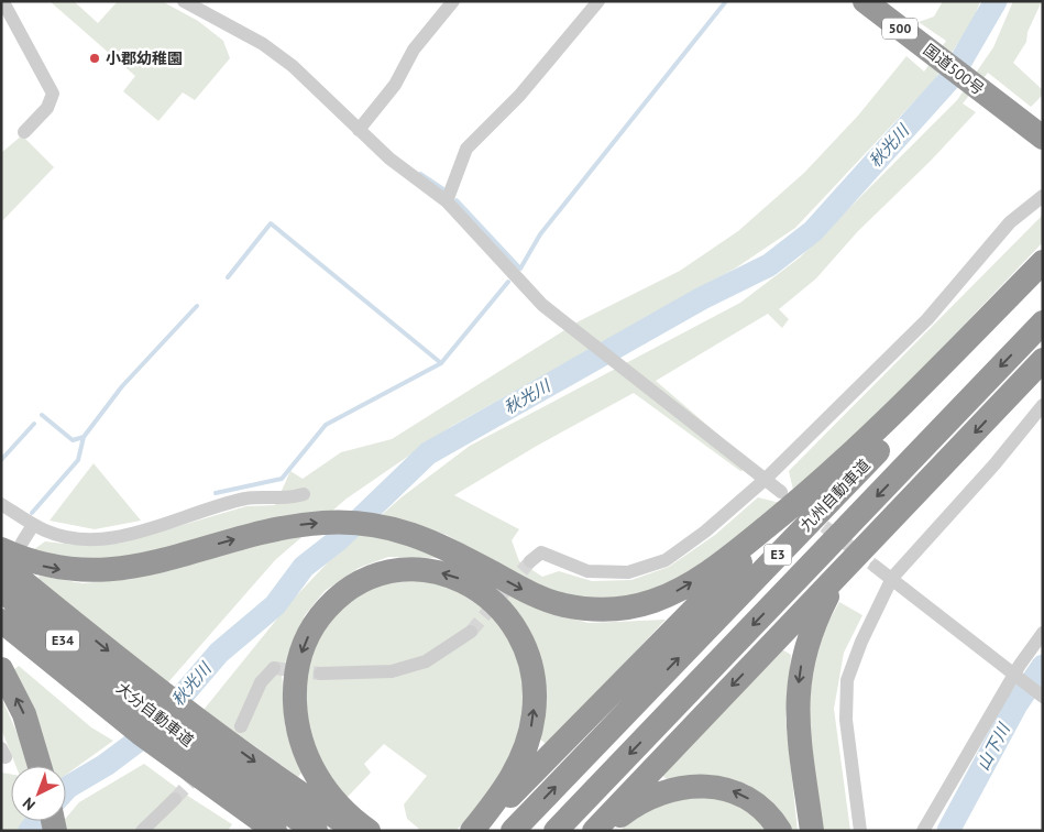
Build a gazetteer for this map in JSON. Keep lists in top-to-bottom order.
{
  "streets": {
    "highway": [
      "500",
      "国道500号",
      "九州自動車道",
      "E3",
      "E34",
      "大分自動車道"
    ]
  },
  "water": ["秋光川", "山下川"],
  "places": ["小郡幼稚園"],
  "north": "bottom left"
}
